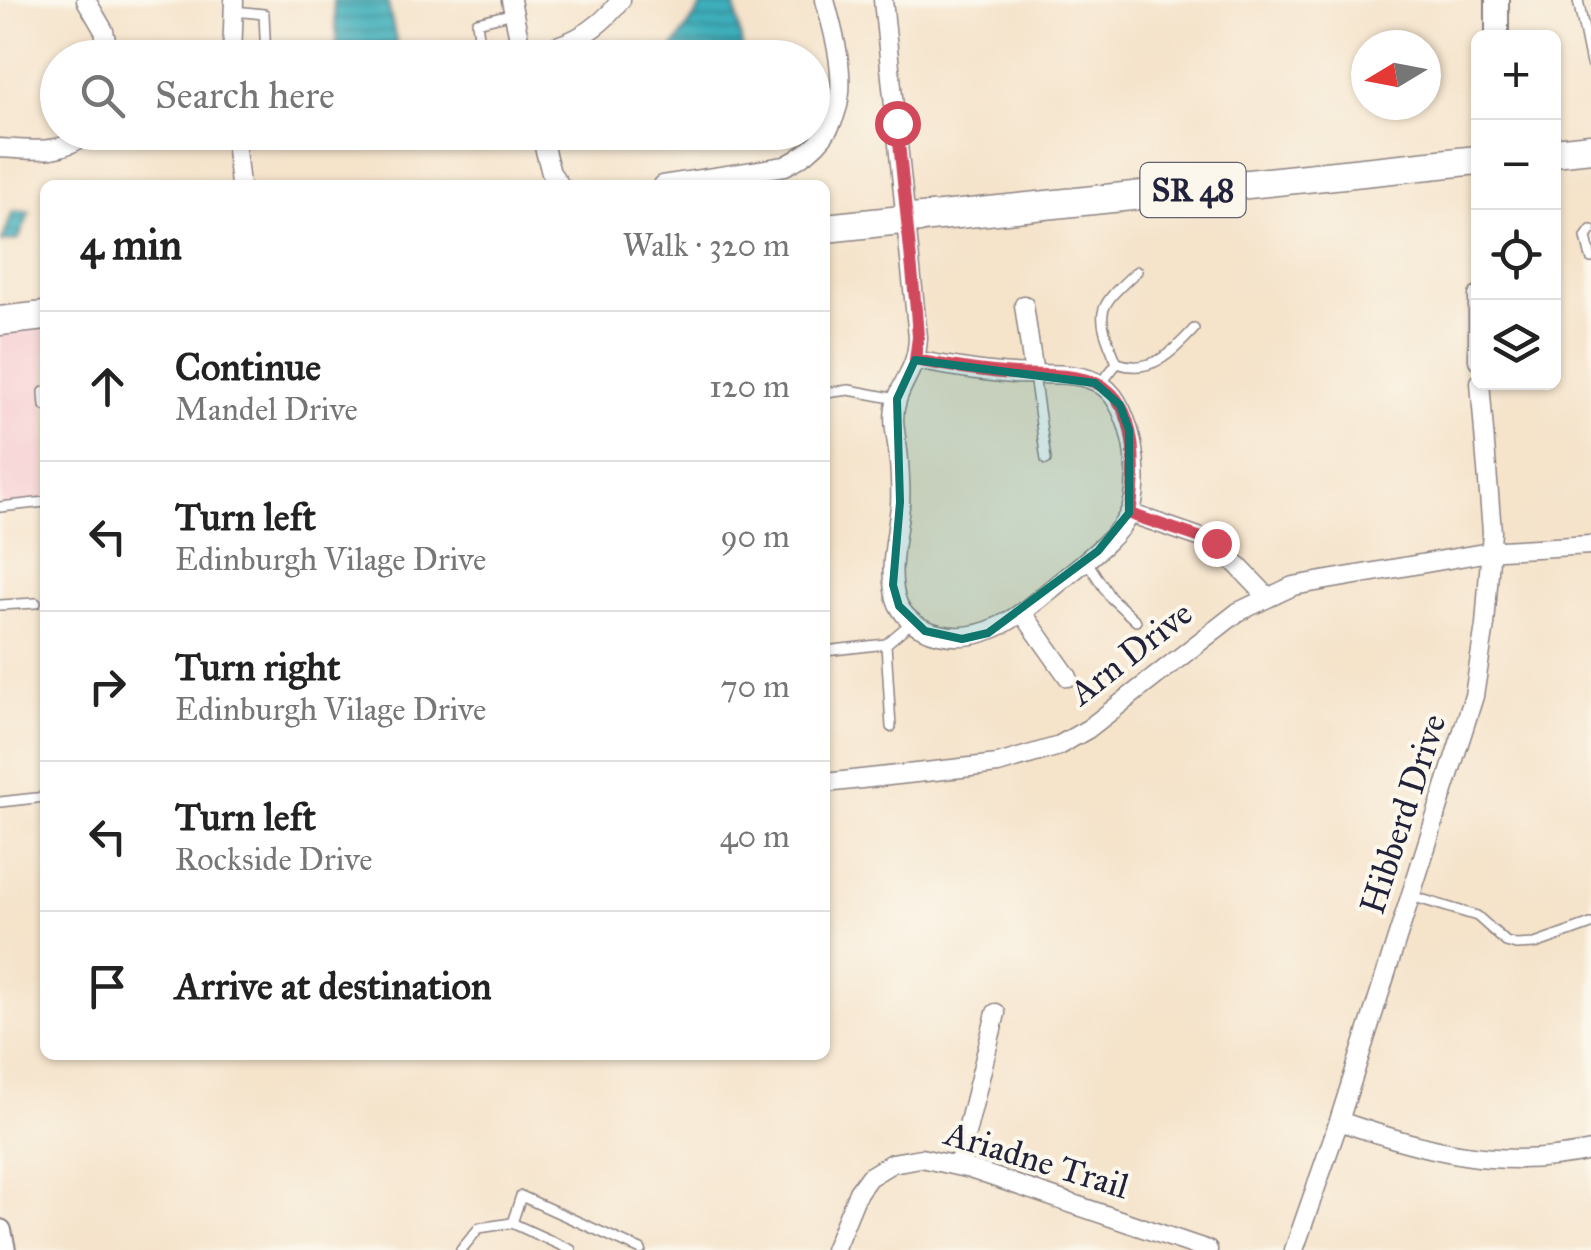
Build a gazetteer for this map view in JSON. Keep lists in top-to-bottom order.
{
  "streets": {
    "main road": ["SR 48"],
    "street": ["Arn Drive", "Hibberd Drive", "Ariadne Trail"]
  },
  "crossings": [
    ["Arn Drive", "Hibberd Drive"]
  ],
  "north": "left",
  "page": {
    "map_buttons": ["+", "−"],
    "search": "Search here",
    "heading": ["4 min", "Walk · 320 m"],
    "list": [
      ["Continue", "Mandel Drive", "120 m"],
      ["Turn left", "Edinburgh Vilage Drive", "90 m"],
      ["Turn right", "Edinburgh Vilage Drive", "70 m"],
      ["Turn left", "Rockside Drive", "40 m"],
      "Arrive at destination"
    ]
  }
}
